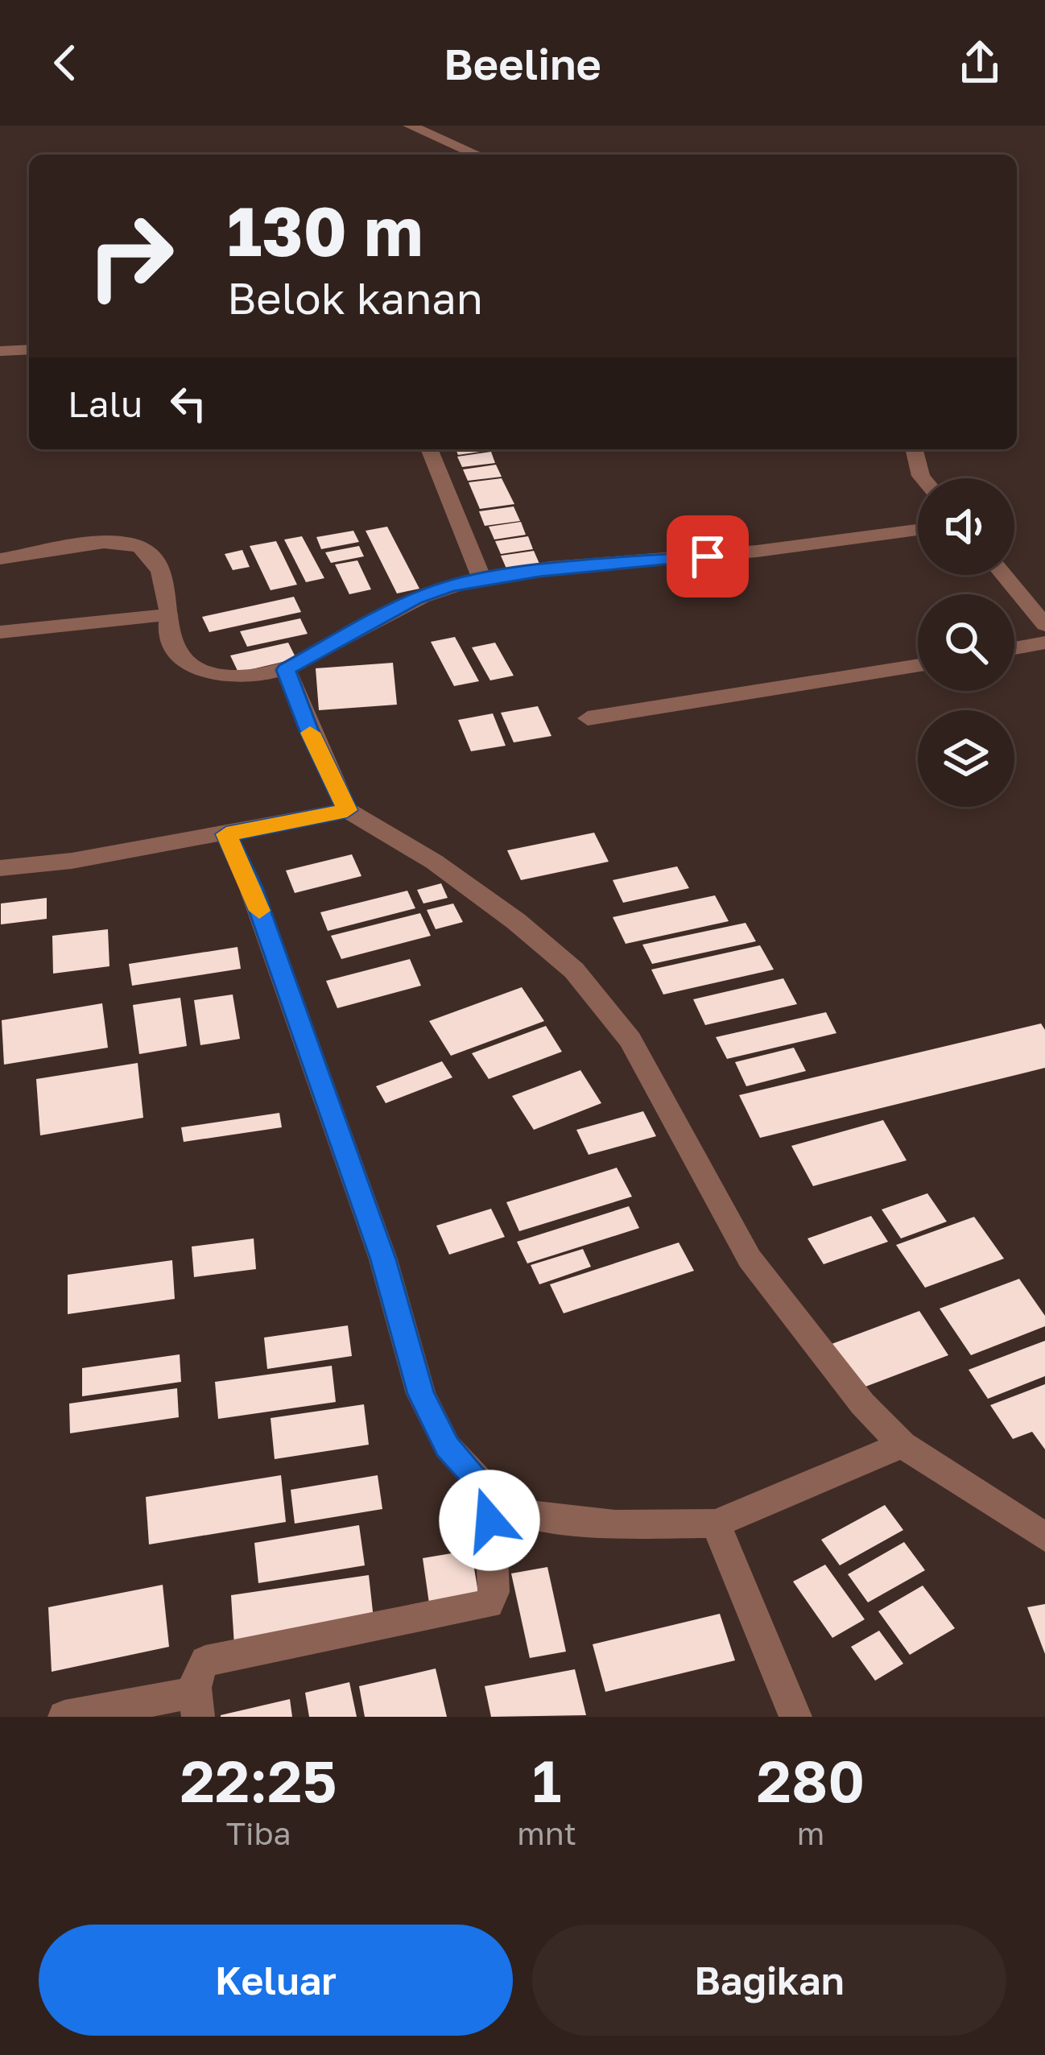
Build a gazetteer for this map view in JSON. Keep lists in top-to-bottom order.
{
  "page": {
    "header": "Beeline",
    "turn": ["130 m", "Belok kanan"],
    "then": "Lalu",
    "eta": [
      "22:25",
      "Tiba",
      "1",
      "mnt",
      "280",
      "m"
    ],
    "buttons": ["Keluar", "Bagikan"]
  }
}
